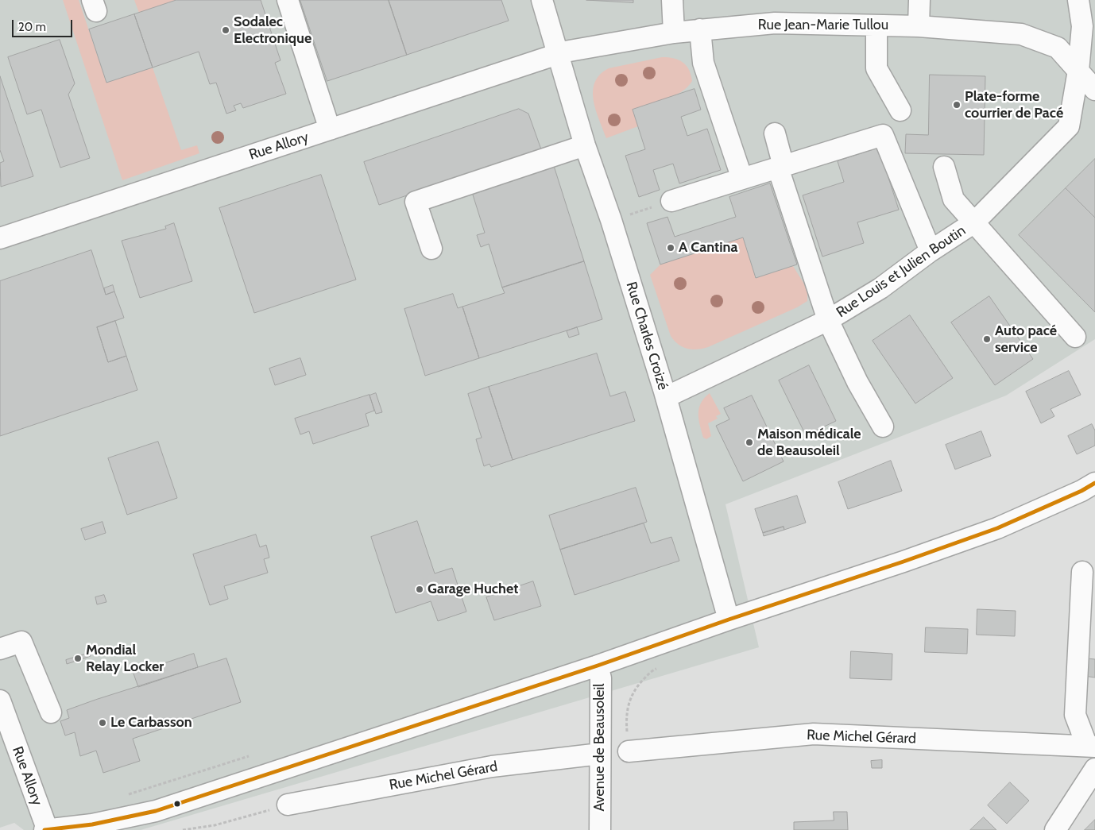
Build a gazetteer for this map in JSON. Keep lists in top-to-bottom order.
{
  "streets": {
    "street": [
      "Rue Jean-Marie Tullou",
      "Rue Allory",
      "Rue Louis et Julien Boutin",
      "Rue Charles Croizé",
      "Rue Michel Gérard",
      "Avenue de Beausoleil"
    ]
  },
  "crossings": [
    ["Rue Jean-Marie Tullou", "Rue Allory"],
    ["Rue Jean-Marie Tullou", "Rue Louis et Julien Boutin"],
    ["Rue Jean-Marie Tullou", "Rue Charles Croizé"],
    ["Rue Allory", "Rue Charles Croizé"],
    ["Rue Louis et Julien Boutin", "Rue Charles Croizé"],
    ["Rue Michel Gérard", "Avenue de Beausoleil"]
  ],
  "places": [
    "Sodalec Electronique",
    "Plate-forme courrier de Pacé",
    "A Cantina",
    "Auto pacé service",
    "Maison médicale de Beausoleil",
    "Garage Huchet",
    "Mondial Relay Locker",
    "Le Carbasson"
  ],
  "scale_bar": "20 m"
}
